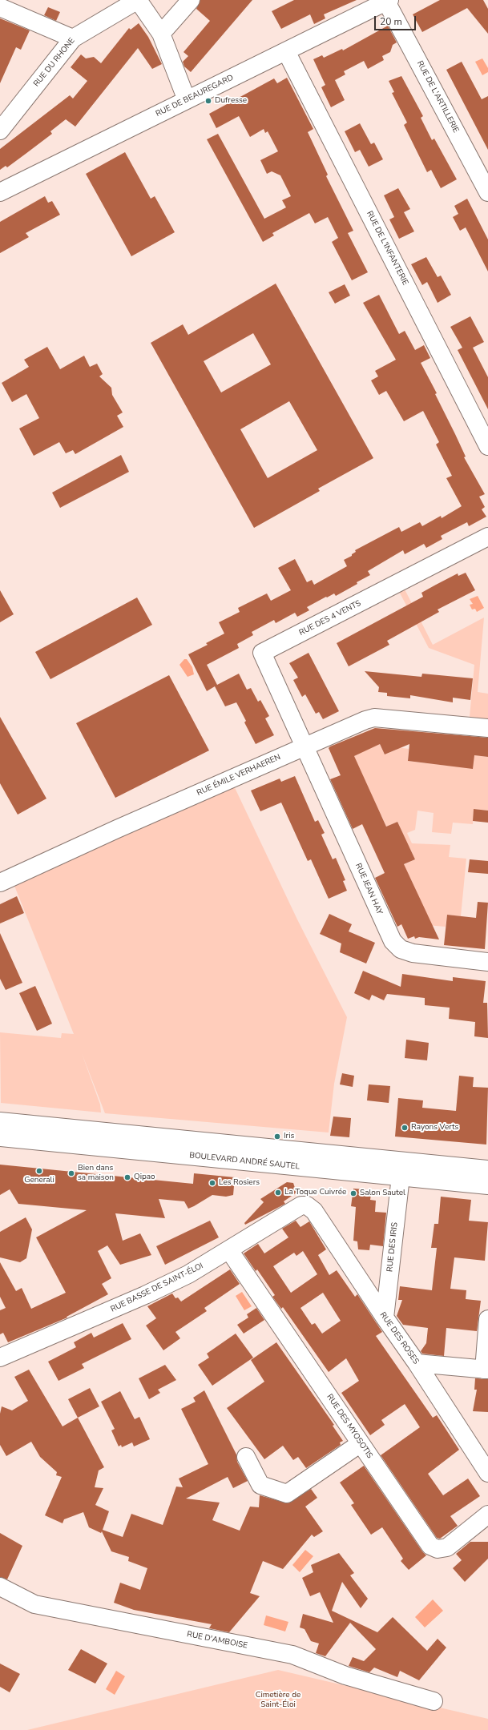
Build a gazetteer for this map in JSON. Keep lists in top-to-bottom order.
{
  "streets": {
    "street": [
      "RUE DU RHONE",
      "RUE DE BEAUREGARD",
      "RUE DE L'ARTILLERIE",
      "RUE DE L'INFANTERIE",
      "RUE DES 4 VENTS",
      "RUE ÉMILE VERHAEREN",
      "RUE JEAN HAY",
      "BOULEVARD ANDRÉ SAUTEL",
      "RUE DES IRIS",
      "RUE BASSE DE SAINT-ÉLOI",
      "RUE DES ROSES",
      "RUE DES MYOSOTIS",
      "RUE D'AMBOISE"
    ]
  },
  "crossings": [
    ["RUE DE BEAUREGARD", "RUE DE L'ARTILLERIE"],
    ["RUE DE BEAUREGARD", "RUE DE L'INFANTERIE"],
    ["RUE DES 4 VENTS", "RUE ÉMILE VERHAEREN"],
    ["RUE DES 4 VENTS", "RUE JEAN HAY"],
    ["RUE ÉMILE VERHAEREN", "RUE JEAN HAY"],
    ["BOULEVARD ANDRÉ SAUTEL", "RUE DES IRIS"],
    ["RUE DES IRIS", "RUE DES ROSES"],
    ["RUE BASSE DE SAINT-ÉLOI", "RUE DES ROSES"],
    ["RUE BASSE DE SAINT-ÉLOI", "RUE DES MYOSOTIS"]
  ],
  "parks": ["Cimetière de Saint-Éloi"],
  "places": [
    "Dufresse",
    "Rayons Verts",
    "Iris",
    "Generali",
    "Bien dans sa maison",
    "Qipao",
    "Les Rosiers",
    "La Toque Cuivrée",
    "Salon Sautel"
  ],
  "scale_bar": "20 m"
}
